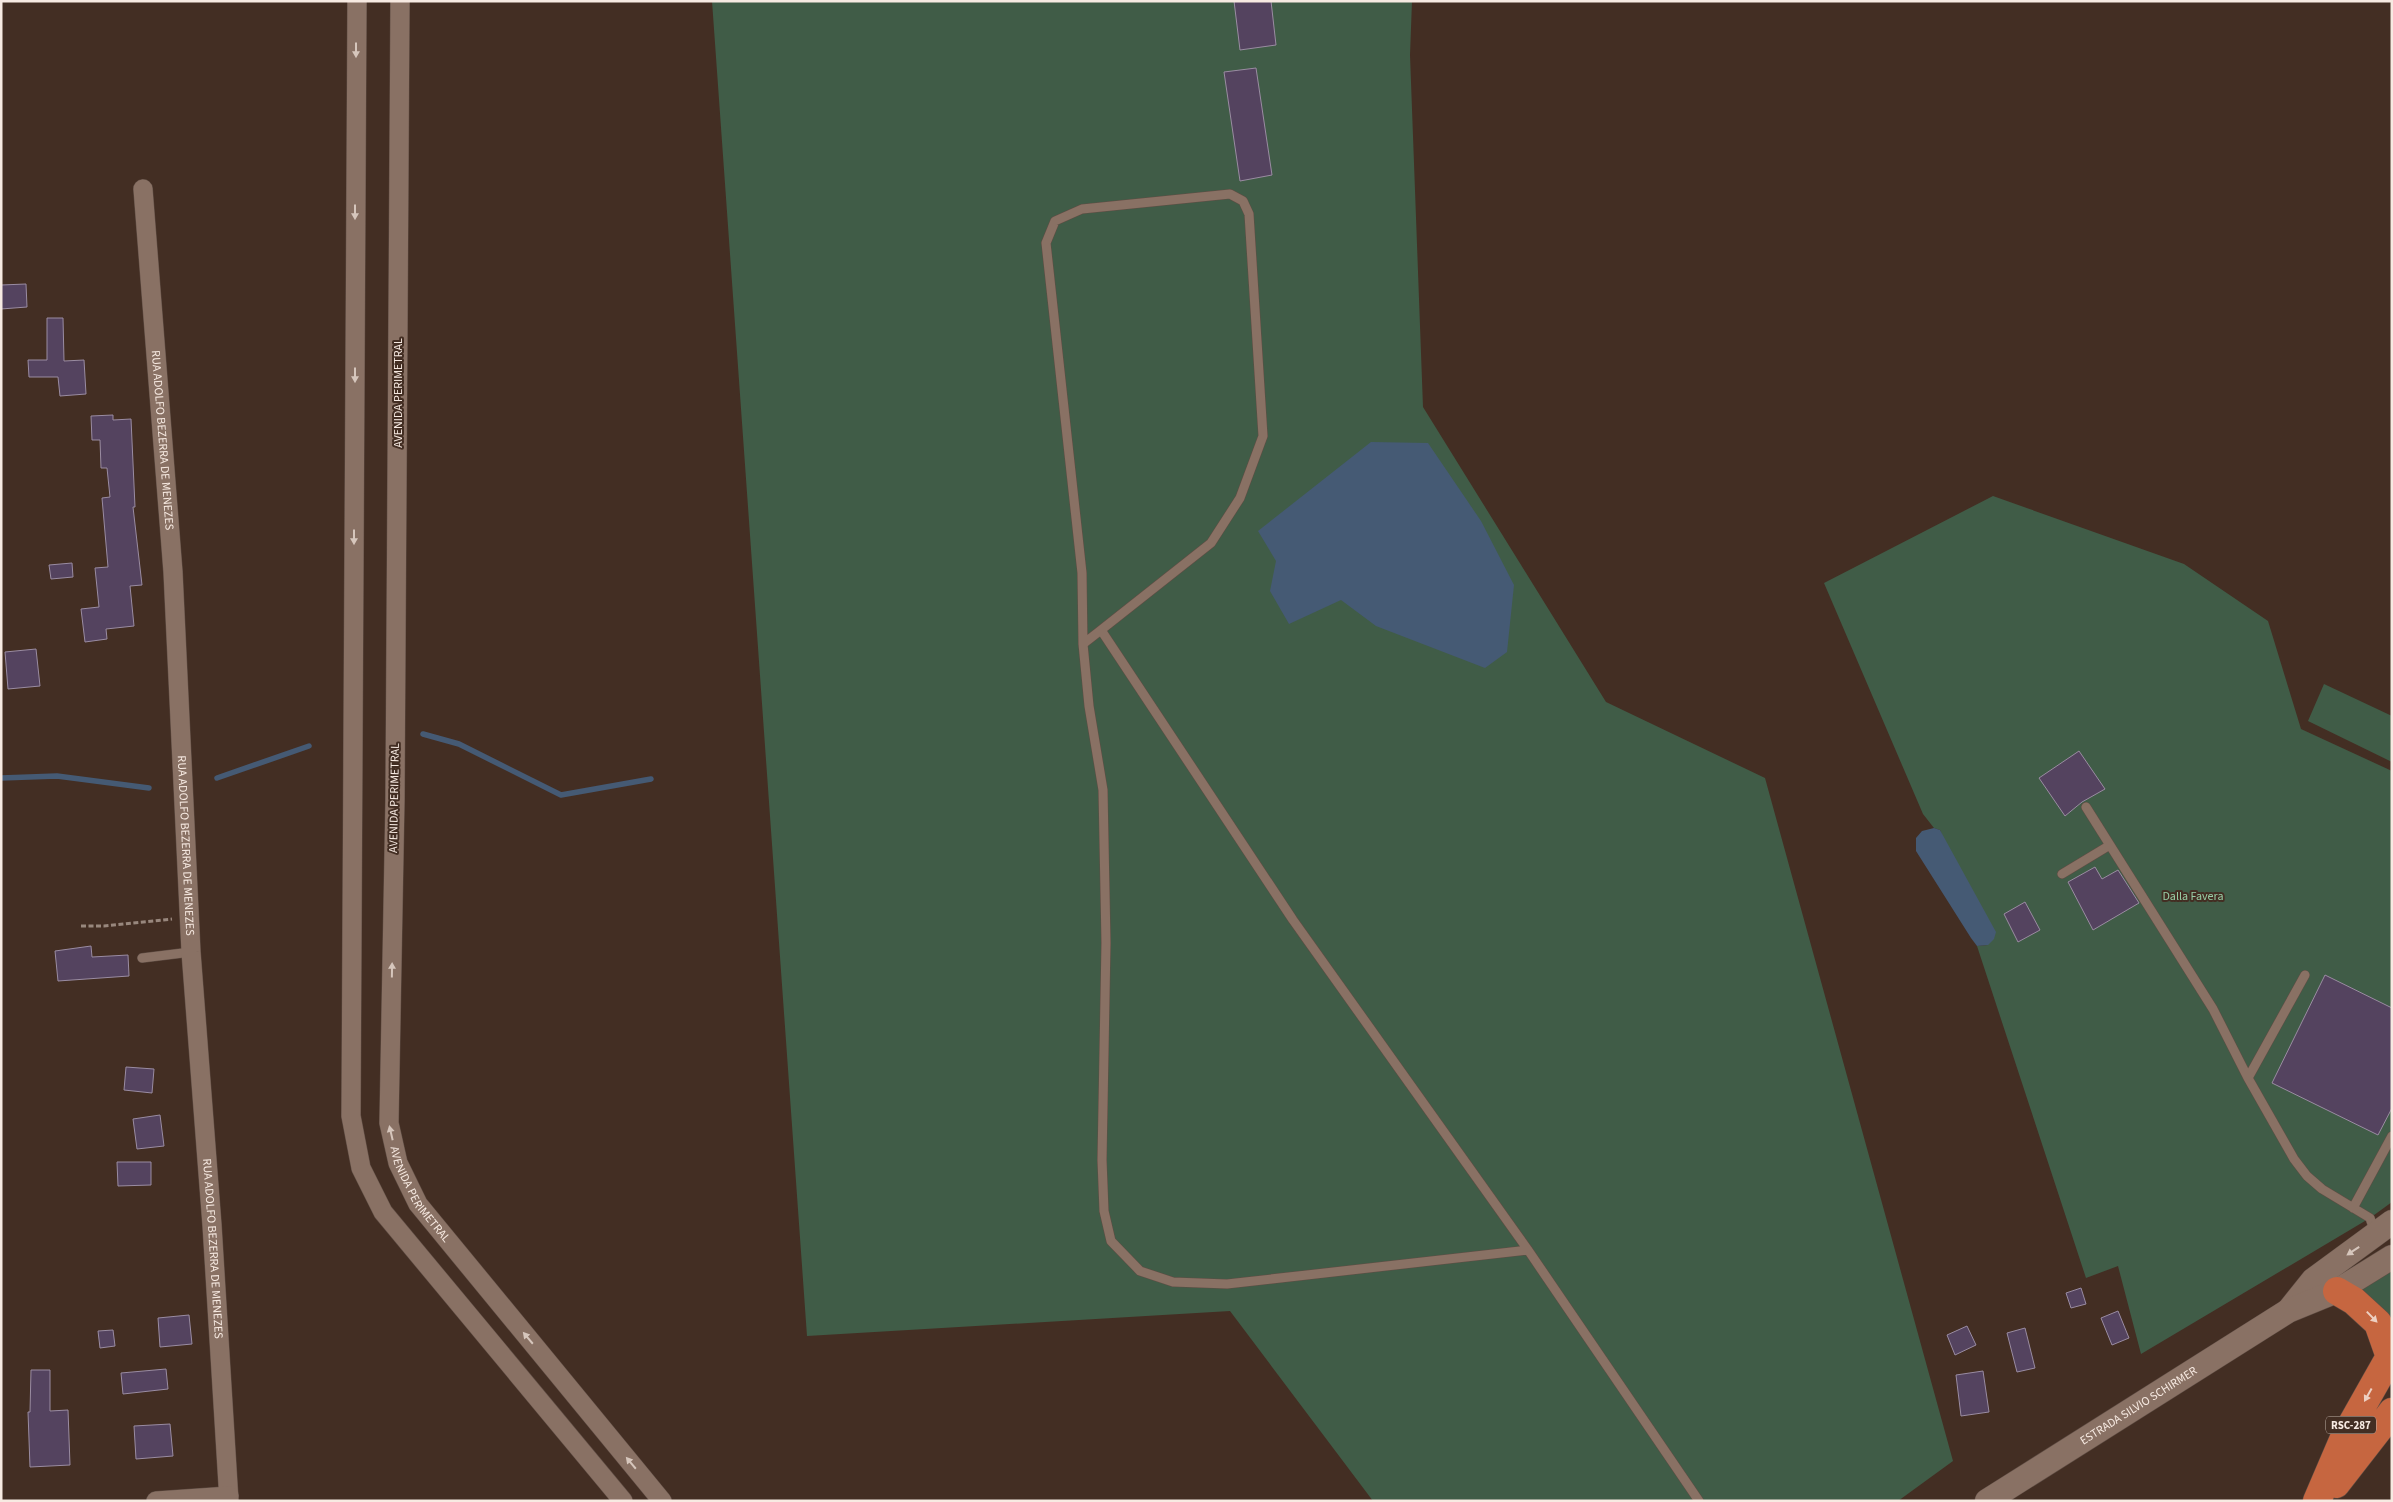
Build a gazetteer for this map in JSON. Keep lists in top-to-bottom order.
{
  "streets": {
    "highway": ["RSC-287"],
    "street": ["AVENIDA PERIMETRAL", "RUA ADOLFO BEZERRA DE MENEZES", "ESTRADA SILVIO SCHIRMER"]
  },
  "parks": ["Dalla Favera"]
}
